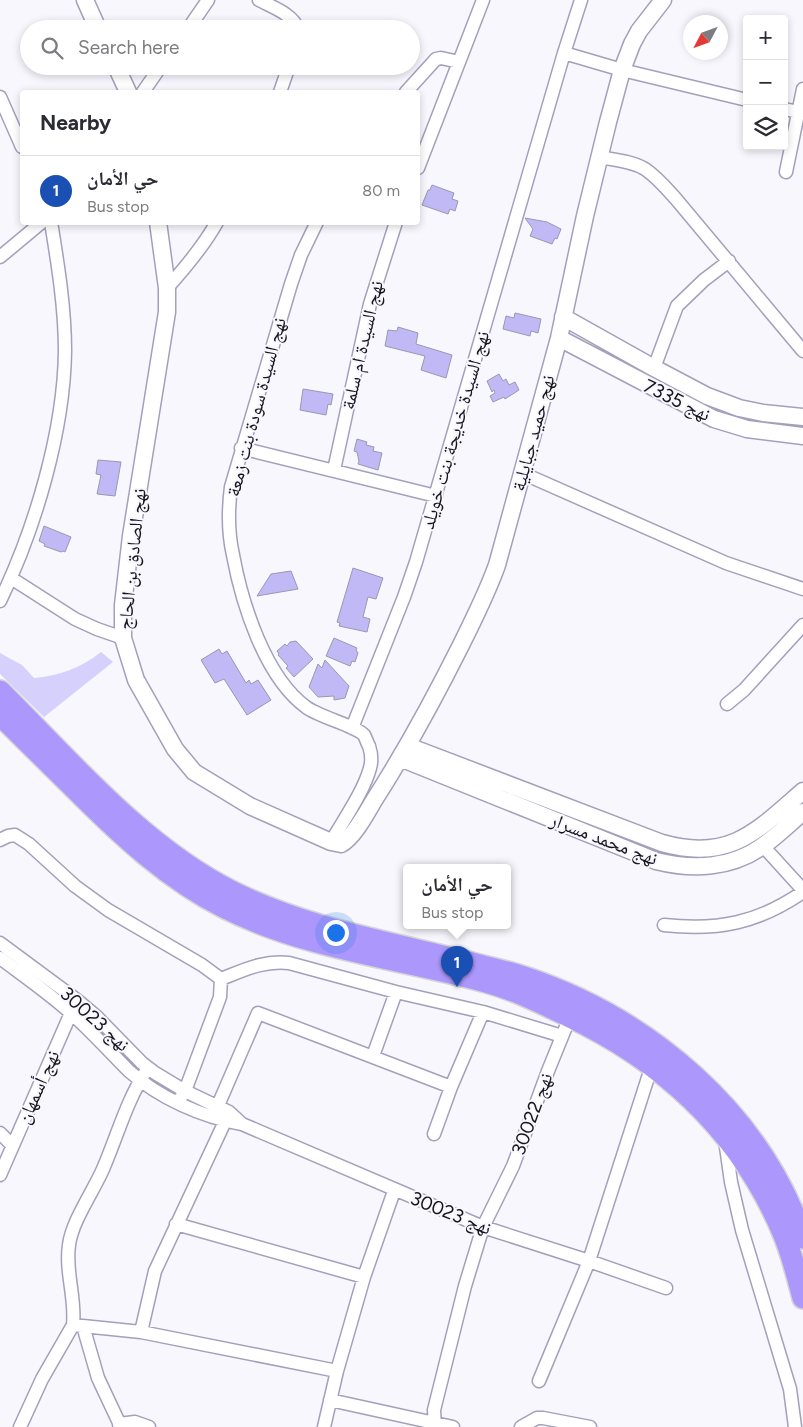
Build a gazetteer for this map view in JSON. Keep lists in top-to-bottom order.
{
  "streets": {
    "street": [
      "نهج السيدة ام سلمة",
      "نهج 7335",
      "نهج السيدة سودة بنت زمعة",
      "نهج السيدة خديجة بنت خويلد",
      "نهج حميد جبايلية",
      "نهج الصادق بن الحاج",
      "نهج محمد مسرار",
      "نهج 30023",
      "نهج أسمهان",
      "نهج 30022"
    ]
  },
  "crossings": [
    ["نهج 7335", "نهج حميد جبايلية"],
    ["نهج السيدة سودة بنت زمعة", "نهج السيدة خديجة بنت خويلد"],
    ["نهج حميد جبايلية", "نهج الصادق بن الحاج"],
    ["نهج حميد جبايلية", "نهج محمد مسرار"],
    ["نهج 30023", "نهج أسمهان"],
    ["نهج 30023", "نهج 30022"]
  ],
  "north": "bottom left",
  "page": {
    "map_buttons": ["+", "−"],
    "search": "Search here",
    "heading": "Nearby",
    "list": [
      {
        "mark": "1",
        "name": "حي الأمان",
        "note": "Bus stop",
        "value": "80 m"
      }
    ],
    "popup": ["حي الأمان", "Bus stop"],
    "pins": "1"
  }
}
